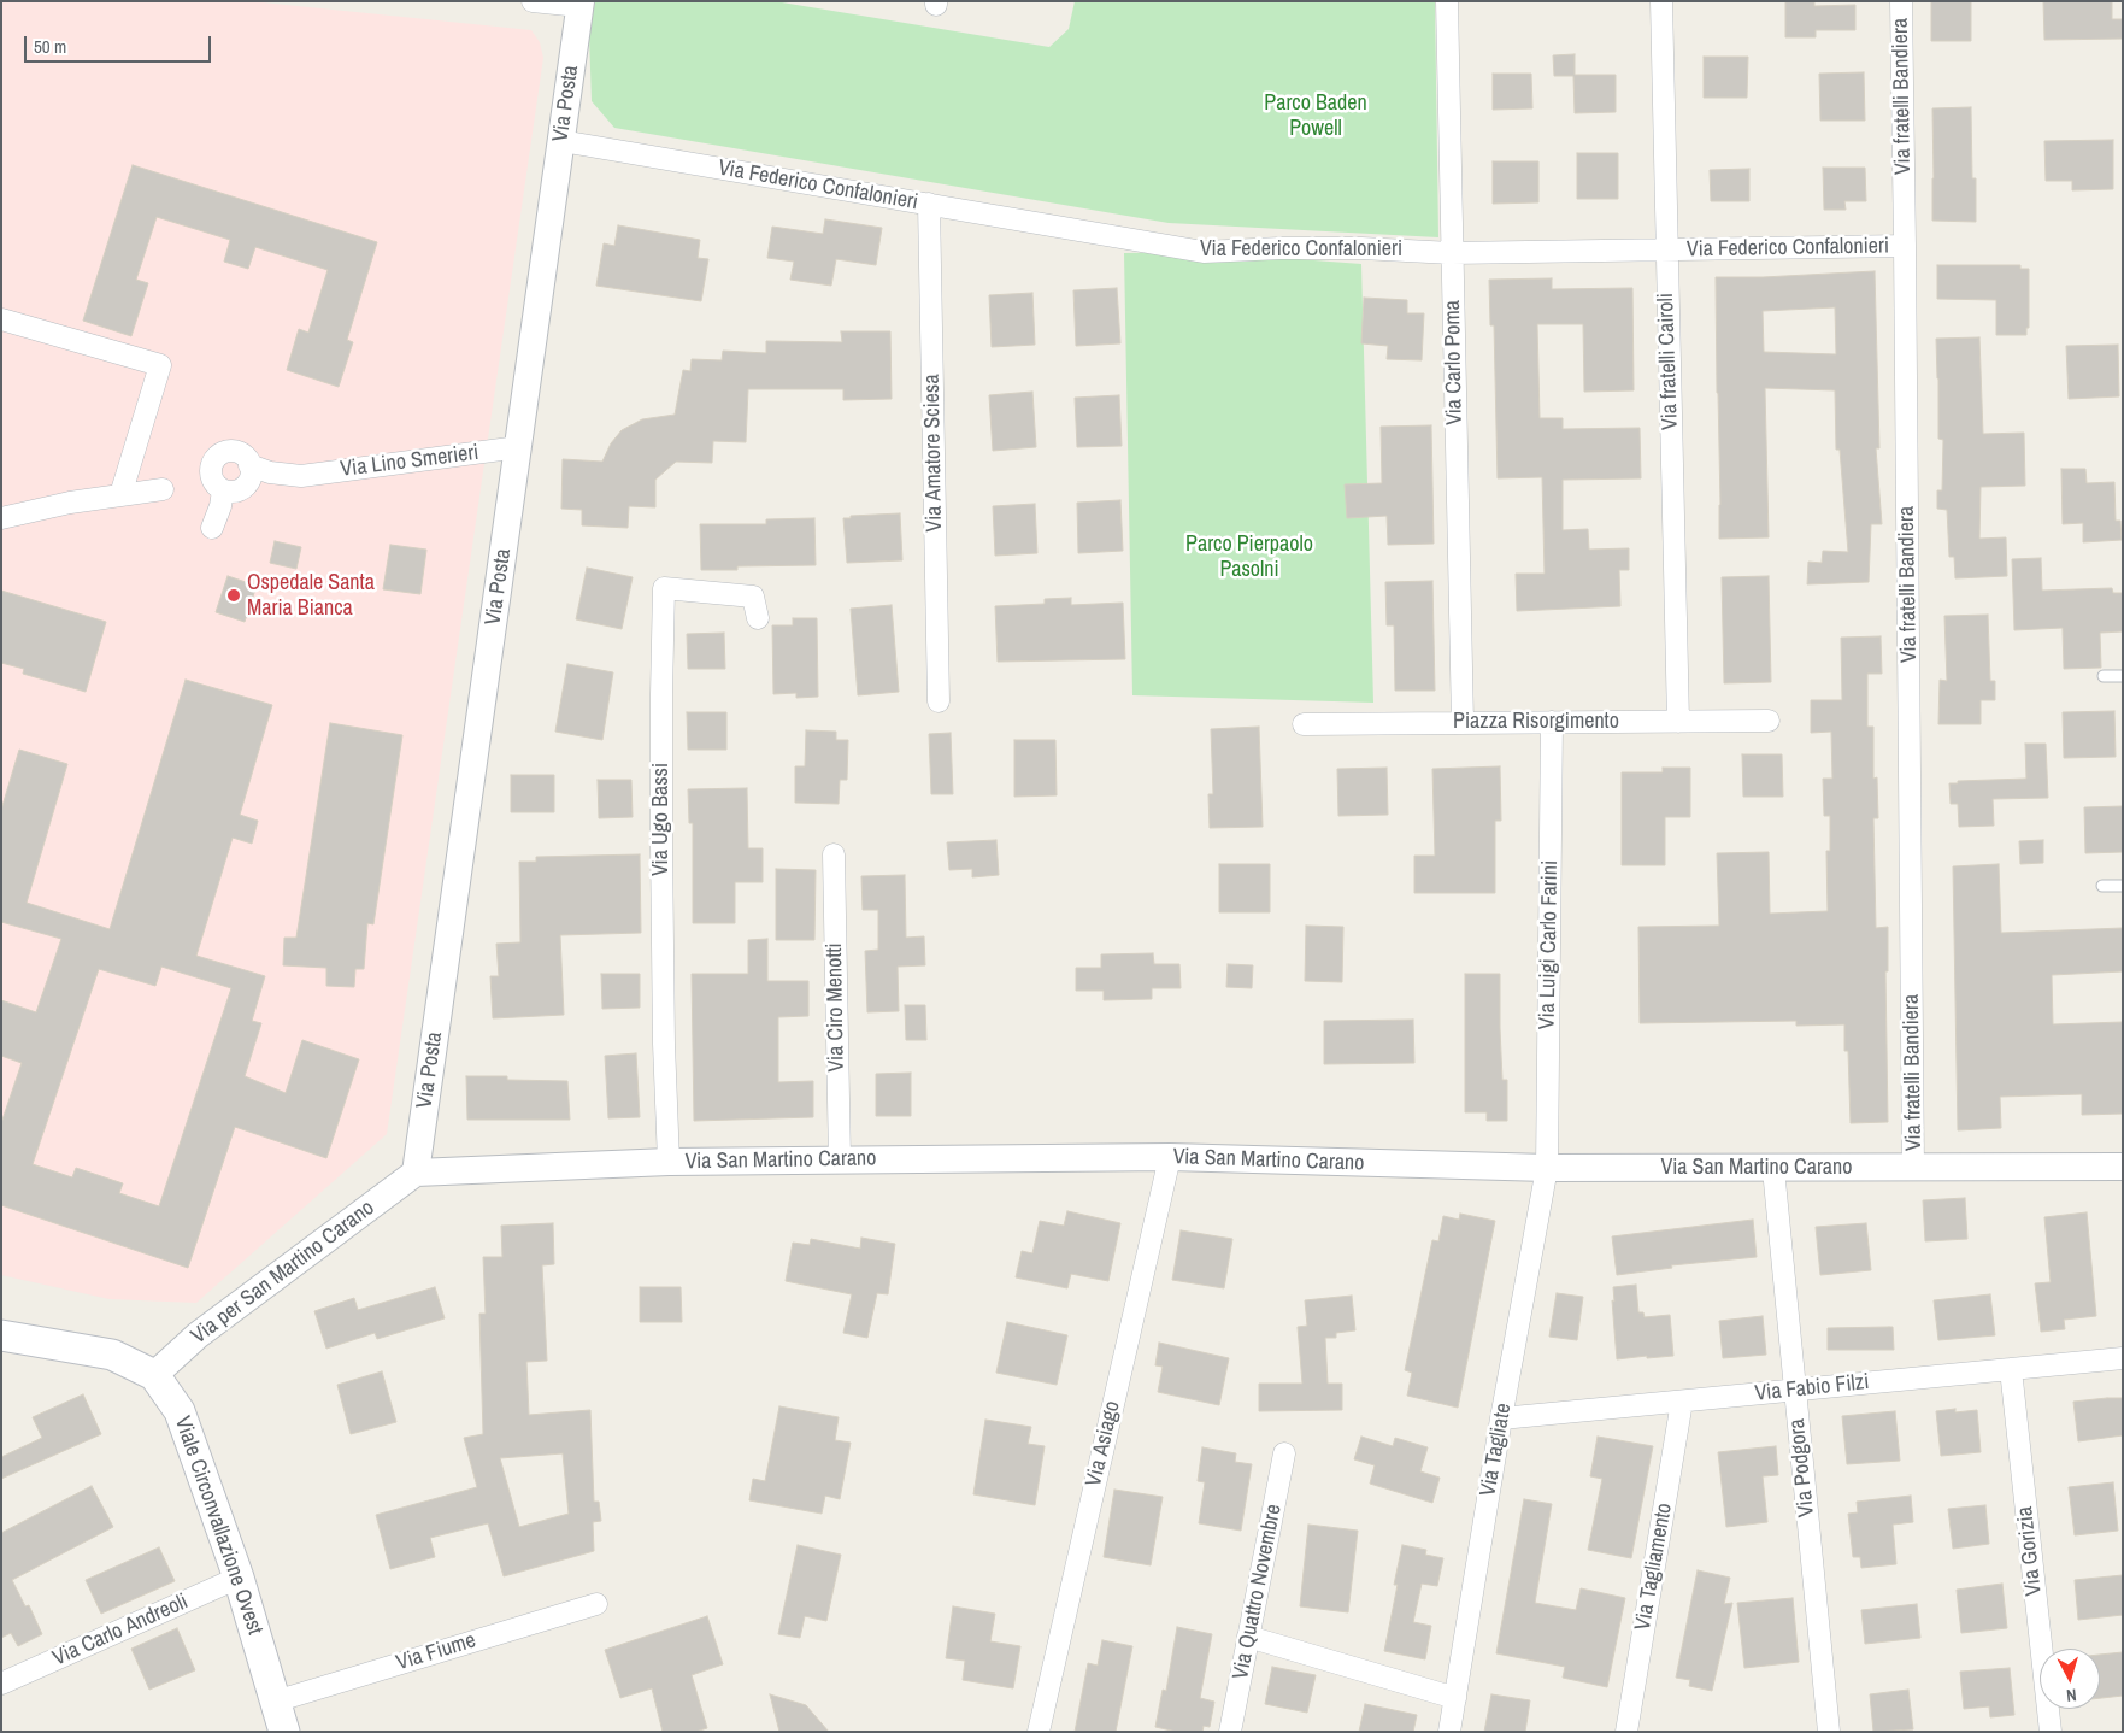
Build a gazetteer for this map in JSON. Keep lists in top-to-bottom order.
{
  "streets": {
    "main road": ["Viale Circonvallazione Ovest"],
    "street": [
      "Via fratelli Bandiera",
      "Via Posta",
      "Via Federico Confalonieri",
      "Via fratelli Cairoli",
      "Via Carlo Poma",
      "Via Amatore Sciesa",
      "Via Lino Smerieri",
      "Piazza Risorgimento",
      "Via Ugo Bassi",
      "Via Luigi Carlo Farini",
      "Via Ciro Menotti",
      "Via San Martino Carano",
      "Via per San Martino Carano",
      "Via Fabio Filzi",
      "Via Asiago",
      "Via Tagliate",
      "Via Podgora",
      "Via Gorizia",
      "Via Tagliamento",
      "Via Quattro Novembre",
      "Via Carlo Andreoli",
      "Via Fiume"
    ]
  },
  "crossings": [
    ["Via fratelli Bandiera", "Via Federico Confalonieri"],
    ["Via fratelli Bandiera", "Via San Martino Carano"],
    ["Via Posta", "Via Federico Confalonieri"],
    ["Via Posta", "Via Lino Smerieri"],
    ["Via Posta", "Via San Martino Carano"],
    ["Via Posta", "Via per San Martino Carano"],
    ["Via Federico Confalonieri", "Via fratelli Cairoli"],
    ["Via Federico Confalonieri", "Via Carlo Poma"],
    ["Via Federico Confalonieri", "Via Amatore Sciesa"],
    ["Via fratelli Cairoli", "Piazza Risorgimento"],
    ["Via Carlo Poma", "Piazza Risorgimento"],
    ["Piazza Risorgimento", "Via Luigi Carlo Farini"],
    ["Via Ugo Bassi", "Via San Martino Carano"],
    ["Via Luigi Carlo Farini", "Via San Martino Carano"],
    ["Via Luigi Carlo Farini", "Via Tagliate"],
    ["Via Ciro Menotti", "Via San Martino Carano"],
    ["Via San Martino Carano", "Via per San Martino Carano"],
    ["Via San Martino Carano", "Via Asiago"],
    ["Via San Martino Carano", "Via Tagliate"],
    ["Via San Martino Carano", "Via Podgora"],
    ["Via per San Martino Carano", "Viale Circonvallazione Ovest"],
    ["Via Fabio Filzi", "Via Tagliate"],
    ["Via Fabio Filzi", "Via Podgora"],
    ["Via Fabio Filzi", "Via Gorizia"],
    ["Via Fabio Filzi", "Via Tagliamento"],
    ["Viale Circonvallazione Ovest", "Via Carlo Andreoli"],
    ["Viale Circonvallazione Ovest", "Via Fiume"]
  ],
  "parks": ["Parco Baden Powell", "Parco Pierpaolo Pasolni"],
  "places": ["Ospedale Santa Maria Bianca"],
  "scale_bar": "50 m",
  "north": "bottom"
}
